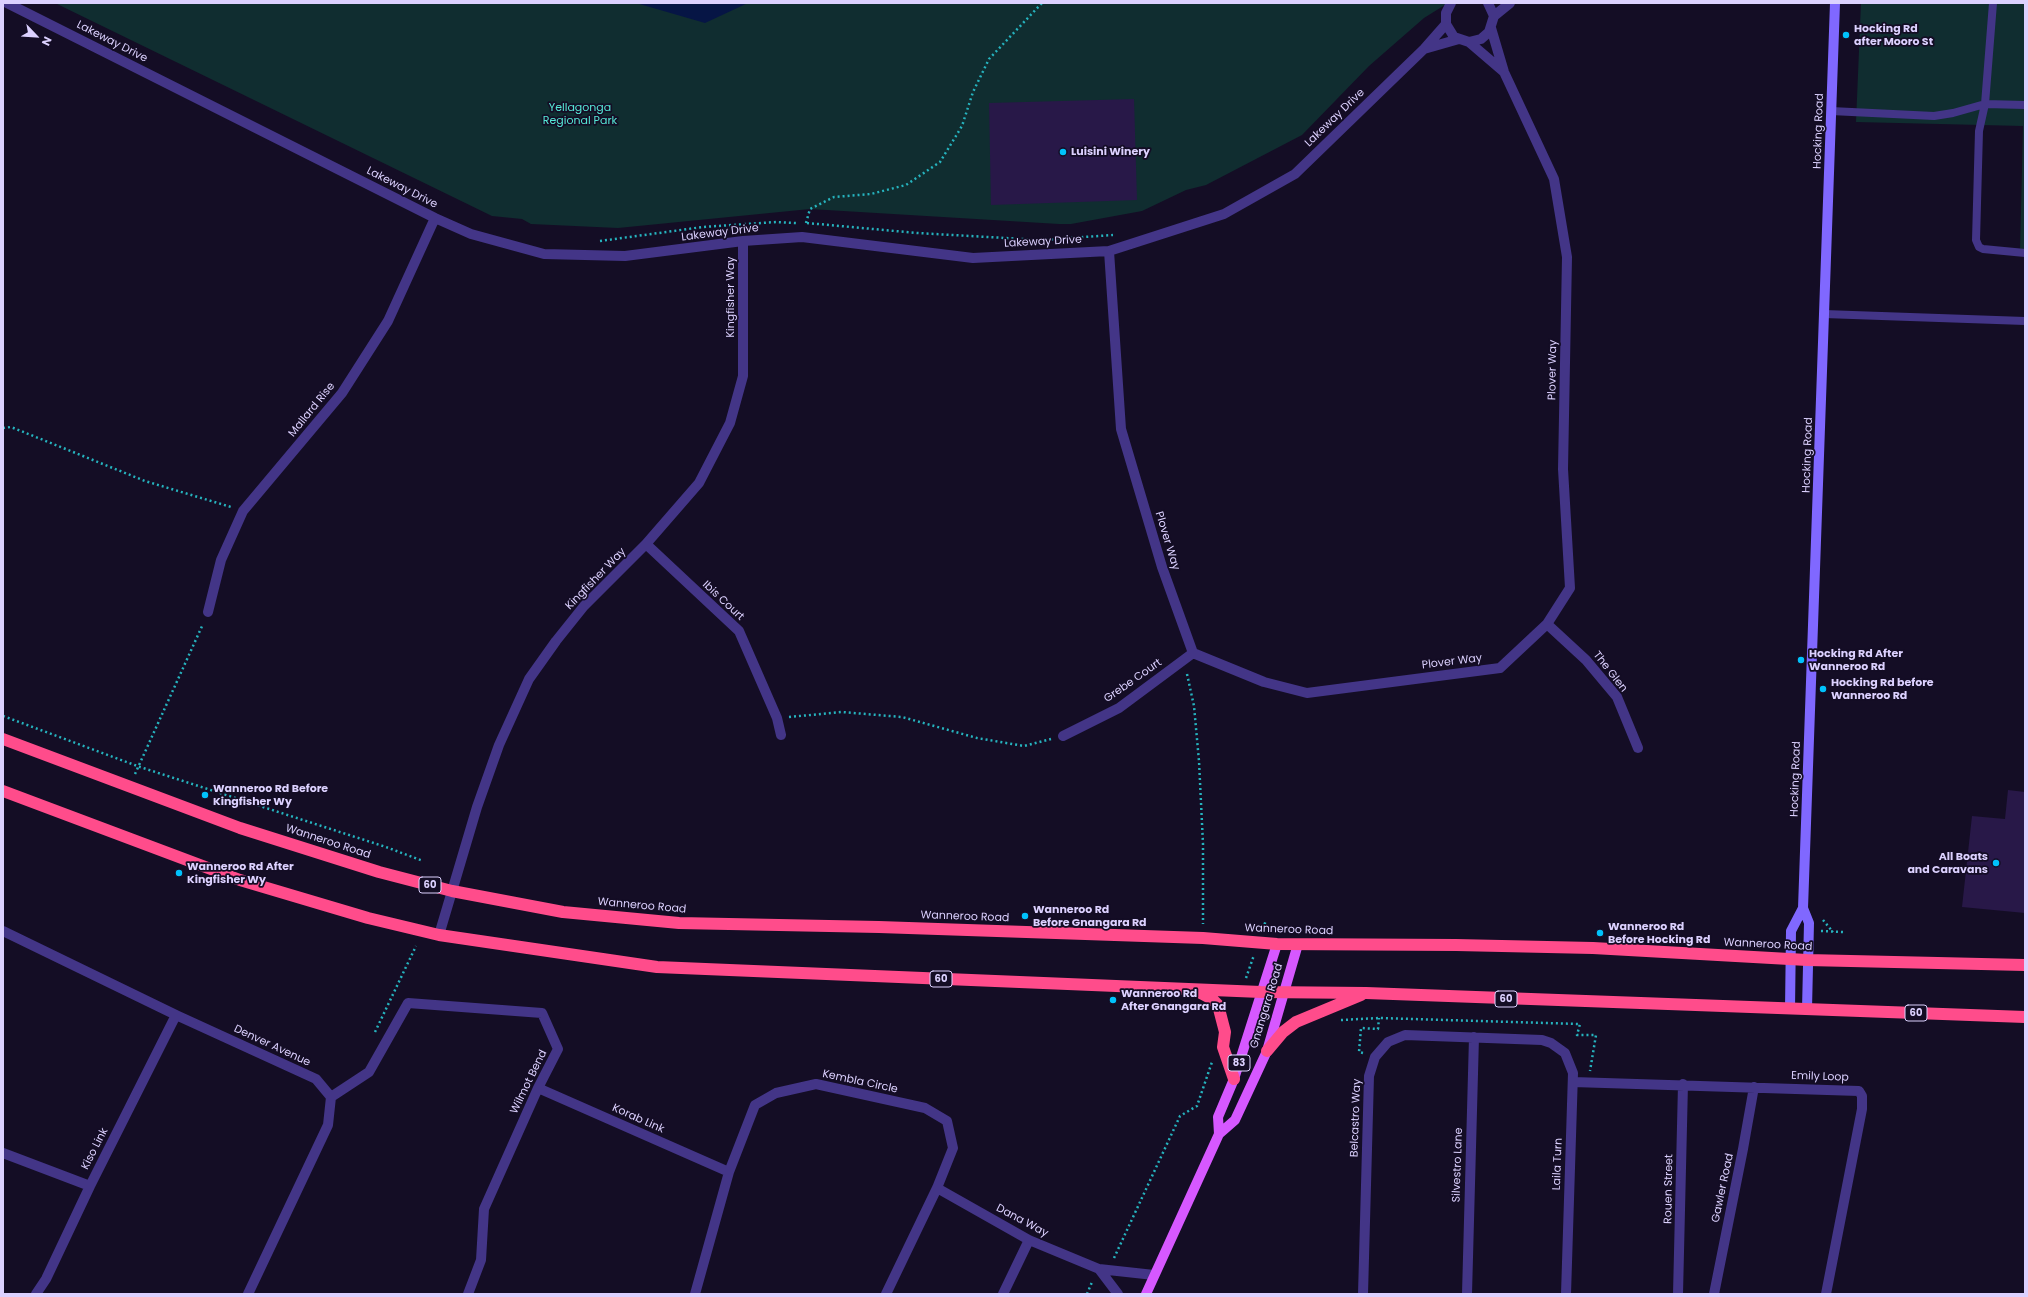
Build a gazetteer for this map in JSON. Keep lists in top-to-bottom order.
{
  "streets": {
    "highway": ["Wanneroo Road", "60", "83"],
    "main road": ["Gnangara Road"],
    "street": [
      "Lakeway Drive",
      "Hocking Road",
      "Kingfisher Way",
      "Plover Way",
      "Mallard Rise",
      "Ibis Court",
      "The Glen",
      "Grebe Court",
      "Denver Avenue",
      "Emily Loop",
      "Wilmot Bend",
      "Kembla Circle",
      "Belcastro Way",
      "Korab Link",
      "Kiso Link",
      "Laila Turn",
      "Silvestro Lane",
      "Gawler Road",
      "Rouen Street",
      "Dana Way"
    ]
  },
  "crossings": [
    ["Lakeway Drive", "Kingfisher Way"],
    ["Lakeway Drive", "Plover Way"],
    ["Lakeway Drive", "Mallard Rise"],
    ["Hocking Road", "Wanneroo Road"],
    ["Hocking Road", "60"],
    ["Kingfisher Way", "Ibis Court"],
    ["Kingfisher Way", "Wanneroo Road"],
    ["Kingfisher Way", "60"],
    ["Plover Way", "The Glen"],
    ["Plover Way", "Grebe Court"],
    ["Wanneroo Road", "Gnangara Road"],
    ["60", "Gnangara Road"],
    ["60", "83"],
    ["Gnangara Road", "83"],
    ["Gnangara Road", "Dana Way"],
    ["Denver Avenue", "Wilmot Bend"],
    ["Denver Avenue", "Kiso Link"],
    ["Emily Loop", "Laila Turn"],
    ["Emily Loop", "Gawler Road"],
    ["Emily Loop", "Rouen Street"],
    ["Wilmot Bend", "Korab Link"],
    ["Kembla Circle", "Korab Link"],
    ["Kembla Circle", "Dana Way"],
    ["Belcastro Way", "Laila Turn"],
    ["Belcastro Way", "Silvestro Lane"]
  ],
  "parks": ["Yellagonga Regional Park"],
  "places": [
    "Hocking Rd after Mooro St",
    "Luisini Winery",
    "Hocking Rd After Wanneroo Rd",
    "Hocking Rd before Wanneroo Rd",
    "Wanneroo Rd Before Kingfisher Wy",
    "All Boats and Caravans",
    "Wanneroo Rd After Kingfisher Wy",
    "Wanneroo Rd Before Gnangara Rd",
    "Wanneroo Rd Before Hocking Rd",
    "Wanneroo Rd After Gnangara Rd"
  ],
  "north": "bottom right"
}
